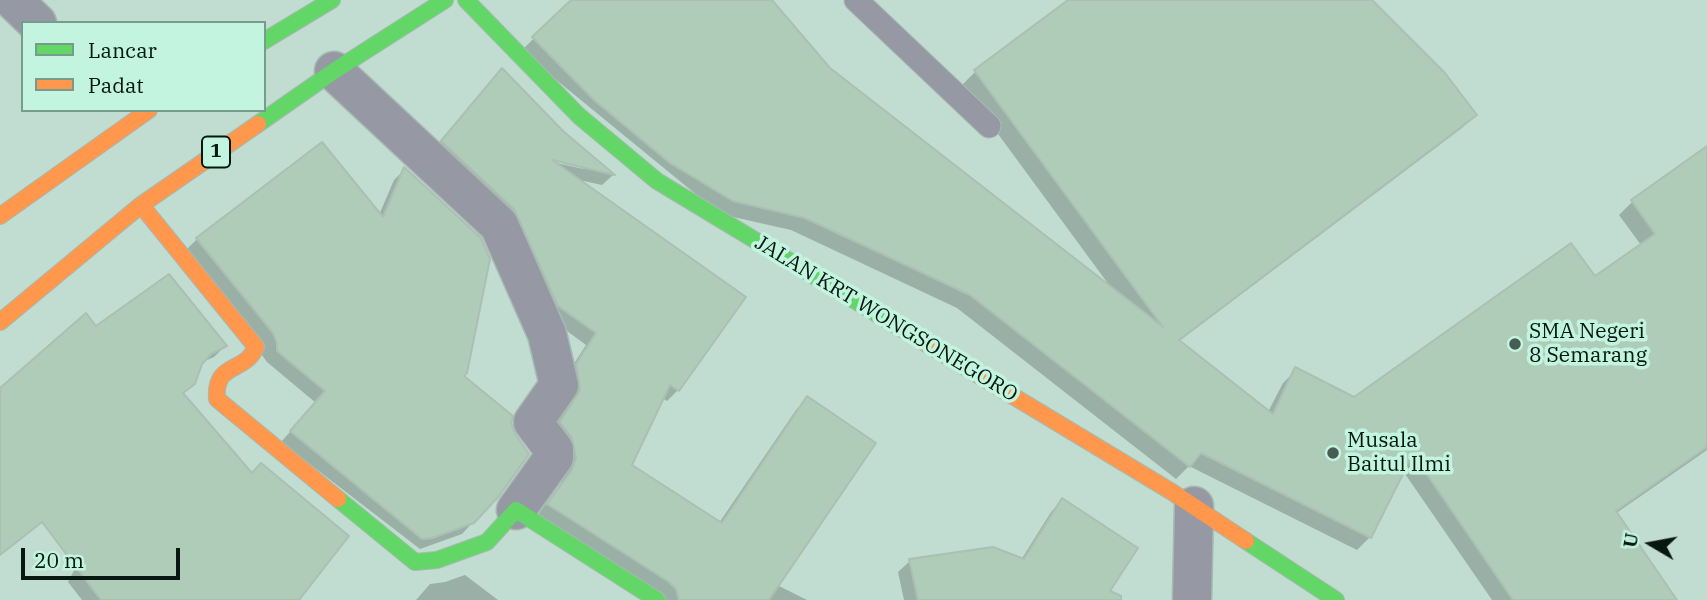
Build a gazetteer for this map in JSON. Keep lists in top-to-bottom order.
{
  "streets": {
    "main road": ["1", "JALAN KRT WONGSONEGORO"]
  },
  "places": ["SMA Negeri 8 Semarang", "Musala Baitul Ilmi"],
  "legend": ["Lancar", "Padat"],
  "scale_bar": "20 m",
  "north": "left"
}
